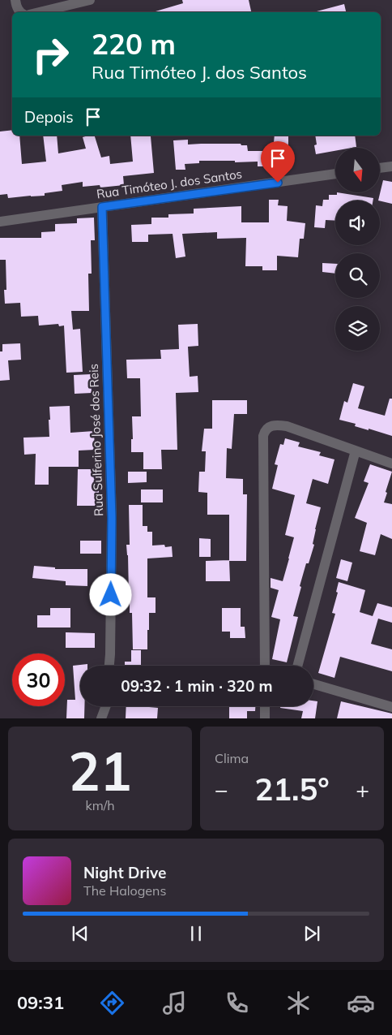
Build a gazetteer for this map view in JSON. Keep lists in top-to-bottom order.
{
  "streets": {
    "street": ["Rua Timóteo J. dos Santos", "Rua Sulferino José dos Reis"]
  },
  "crossings": [
    ["Rua Timóteo J. dos Santos", "Rua Sulferino José dos Reis"]
  ],
  "north": "bottom",
  "page": {
    "turn": ["220 m", "Rua Timóteo J. dos Santos"],
    "then": "Depois",
    "limit": "30",
    "trip": "09:32 · 1 min · 320 m",
    "tile": [
      ["21", "km/h"],
      "Clima"
    ],
    "heat": ["−", "21.5°", "+"],
    "song": ["Night Drive", "The Halogens"],
    "tabs": "09:31"
  }
}
